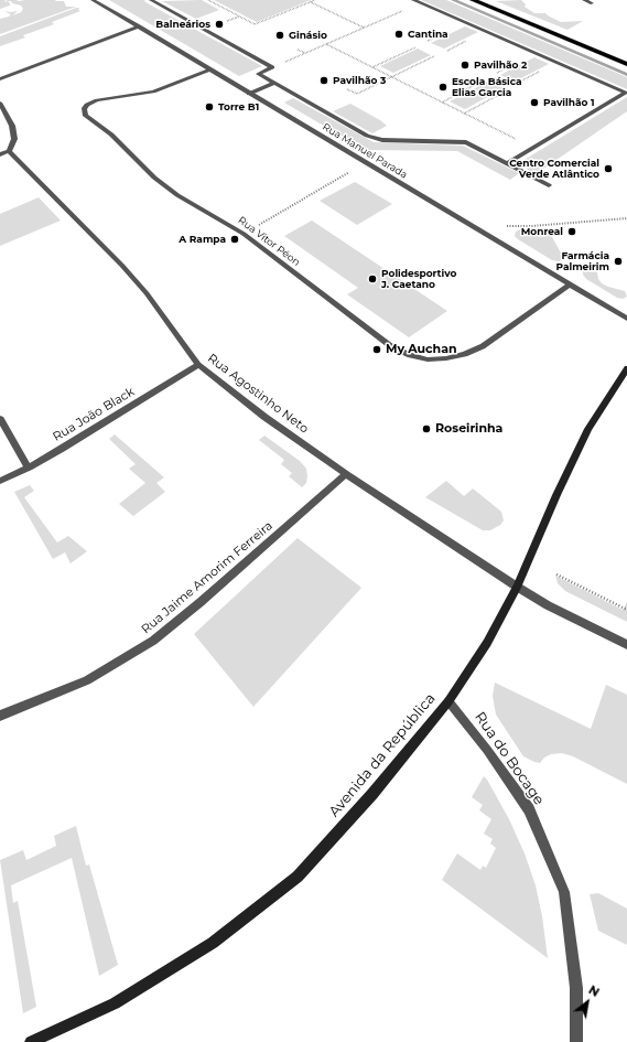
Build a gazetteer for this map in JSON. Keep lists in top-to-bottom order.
{
  "streets": {
    "street": [
      "Rua Manuel Parada",
      "Rua Vitor Péon",
      "Rua Agostinho Neto",
      "Rua João Black",
      "Rua Jaime Amorim Ferreira",
      "Avenida da República",
      "Rua do Bocage"
    ]
  },
  "crossings": [
    ["Rua Manuel Parada", "Rua Vitor Péon"],
    ["Rua Agostinho Neto", "Rua João Black"],
    ["Rua Agostinho Neto", "Rua Jaime Amorim Ferreira"],
    ["Rua Agostinho Neto", "Avenida da República"],
    ["Avenida da República", "Rua do Bocage"]
  ],
  "places": [
    "Balneários",
    "Cantina",
    "Ginásio",
    "Pavilhão 2",
    "Pavilhão 3",
    "Escola Básica Elias Garcia",
    "Pavilhão 1",
    "Torre B1",
    "Centro Comercial Verde Atlântico",
    "Monreal",
    "A Rampa",
    "Farmácia Palmeirim",
    "Polidesportivo J. Caetano",
    "My Auchan",
    "Roseirinha"
  ],
  "north": "top right"
}
